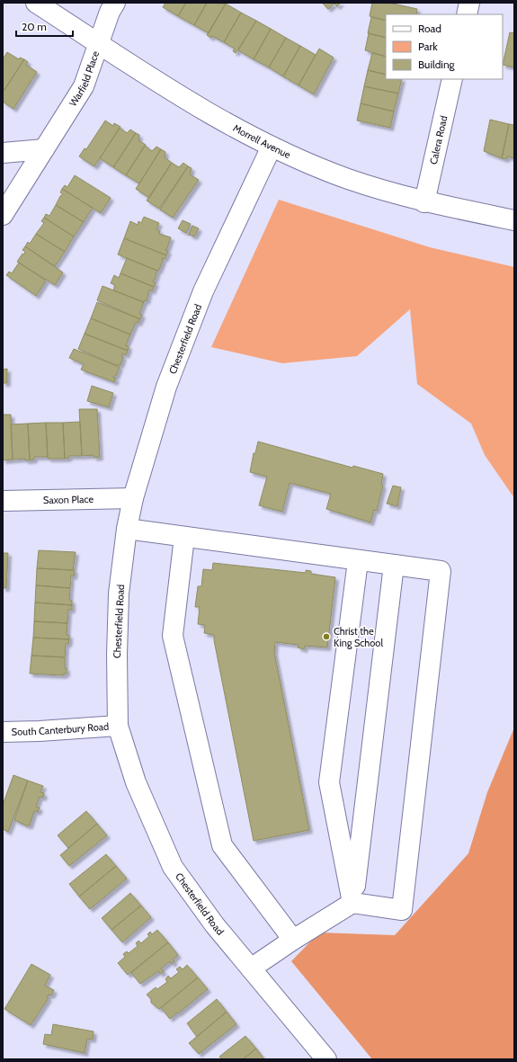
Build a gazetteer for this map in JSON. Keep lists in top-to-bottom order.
{
  "streets": {
    "street": [
      "Warfield Place",
      "Calera Road",
      "Morrell Avenue",
      "Chesterfield Road",
      "Saxon Place",
      "South Canterbury Road"
    ]
  },
  "crossings": [
    ["Warfield Place", "Morrell Avenue"],
    ["Calera Road", "Morrell Avenue"],
    ["Morrell Avenue", "Chesterfield Road"],
    ["Chesterfield Road", "Saxon Place"],
    ["Chesterfield Road", "South Canterbury Road"]
  ],
  "places": ["Christ the King School"],
  "legend": ["Road", "Park", "Building"],
  "scale_bar": "20 m"
}
